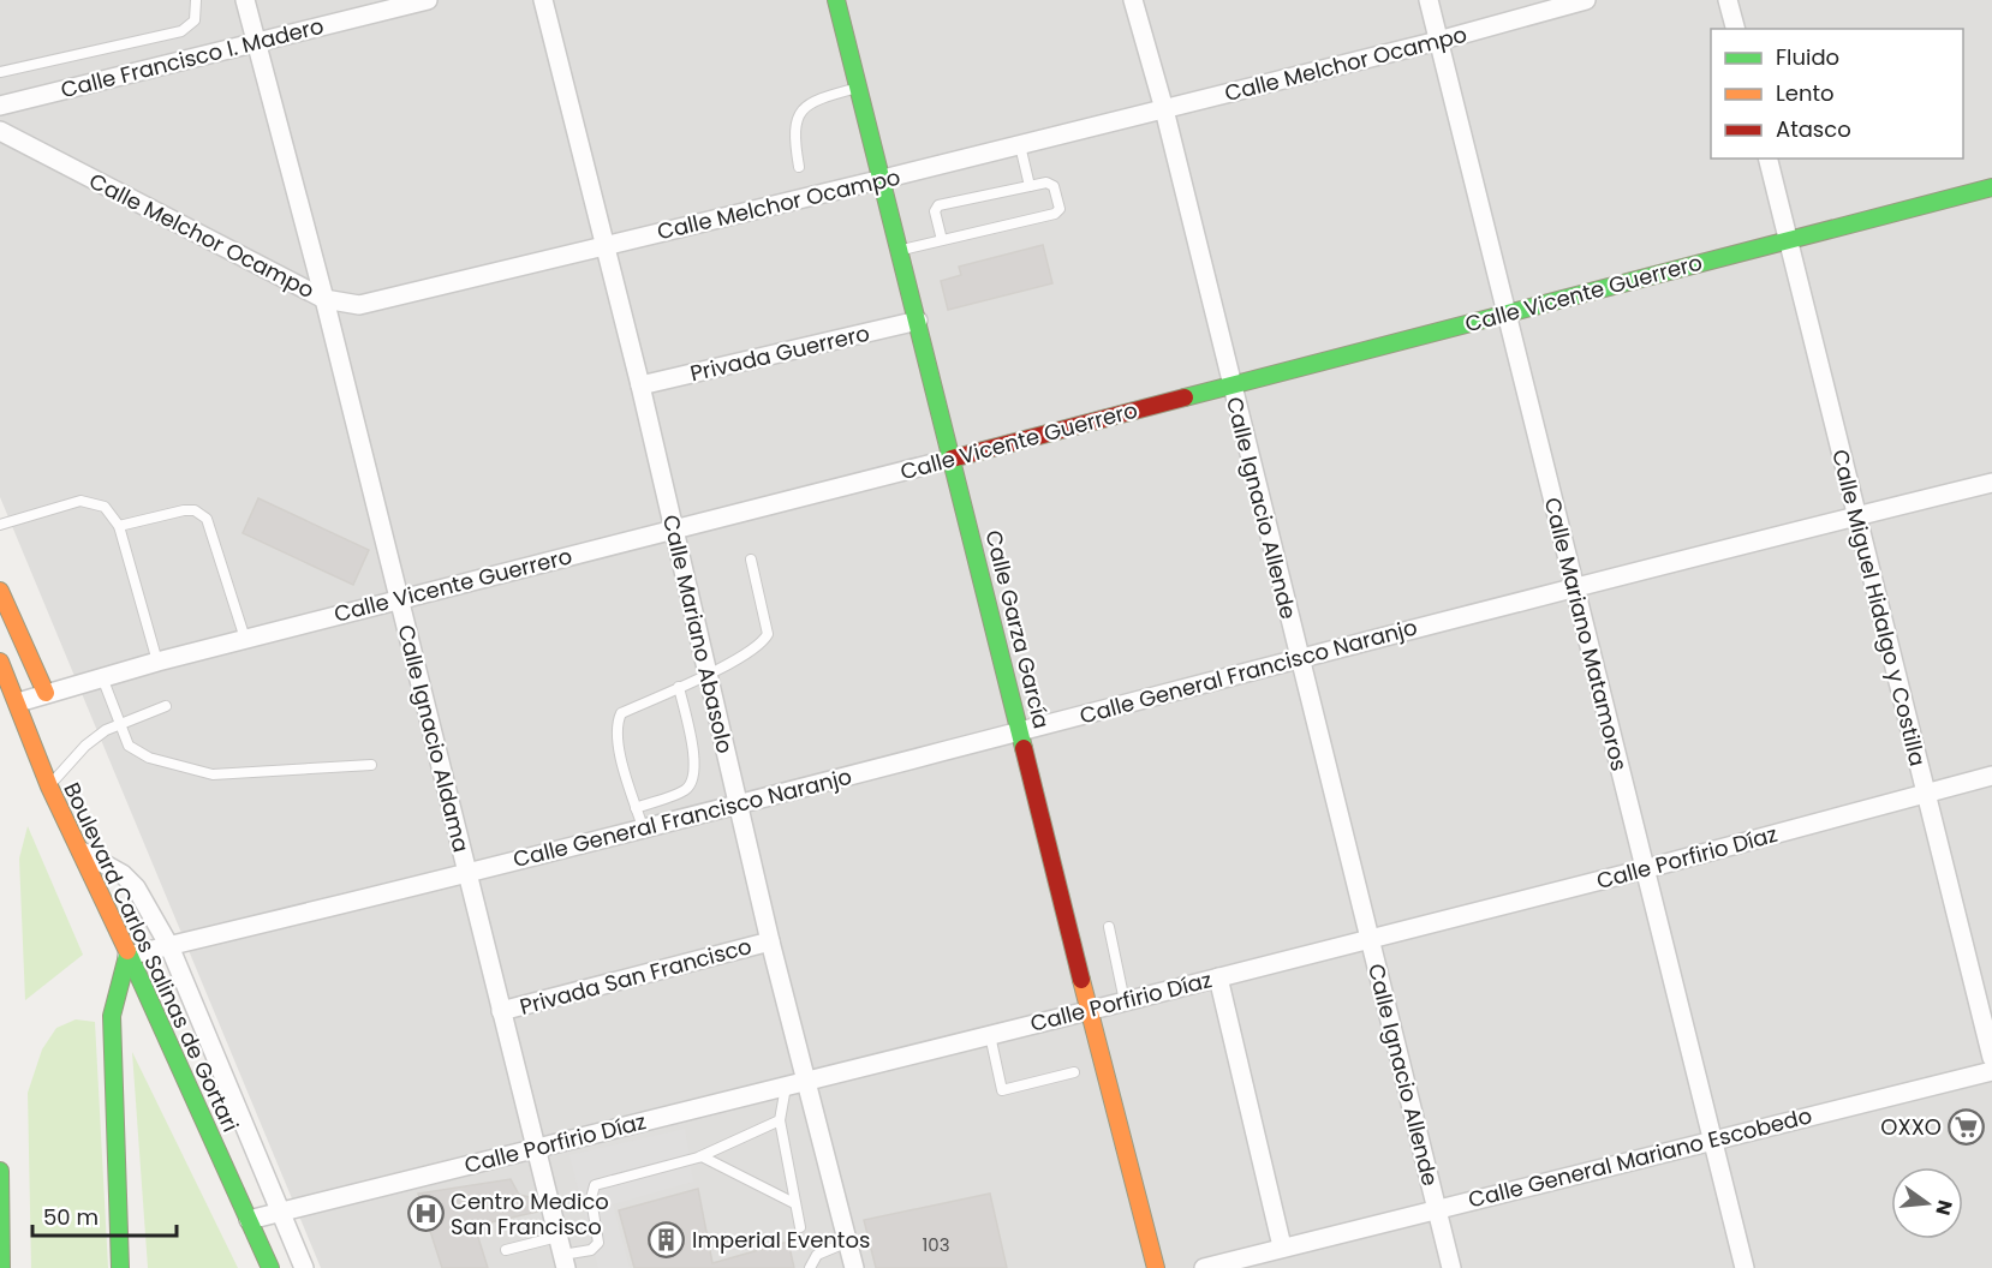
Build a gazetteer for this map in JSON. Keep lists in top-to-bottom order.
{
  "streets": {
    "main road": ["Calle Vicente Guerrero", "Calle Garza García", "Boulevard Carlos Salinas de Gortari"],
    "street": [
      "Calle Francisco I. Madero",
      "Calle Melchor Ocampo",
      "Privada Guerrero",
      "Calle Ignacio Allende",
      "Calle Miguel Hidalgo y Costilla",
      "Calle Mariano Abasolo",
      "Calle Mariano Matamoros",
      "Calle General Francisco Naranjo",
      "Calle Ignacio Aldama",
      "Calle Porfirio Díaz",
      "Privada San Francisco",
      "Calle General Mariano Escobedo"
    ]
  },
  "crossings": [
    ["Calle Francisco I. Madero", "Calle Ignacio Aldama"],
    ["Calle Melchor Ocampo", "Calle Ignacio Allende"],
    ["Calle Melchor Ocampo", "Calle Garza García"],
    ["Calle Melchor Ocampo", "Calle Mariano Abasolo"],
    ["Calle Melchor Ocampo", "Calle Mariano Matamoros"],
    ["Calle Melchor Ocampo", "Calle Ignacio Aldama"],
    ["Calle Vicente Guerrero", "Calle Ignacio Allende"],
    ["Calle Vicente Guerrero", "Calle Miguel Hidalgo y Costilla"],
    ["Calle Vicente Guerrero", "Calle Garza García"],
    ["Calle Vicente Guerrero", "Calle Mariano Abasolo"],
    ["Calle Vicente Guerrero", "Calle Mariano Matamoros"],
    ["Calle Vicente Guerrero", "Calle Ignacio Aldama"],
    ["Calle Vicente Guerrero", "Boulevard Carlos Salinas de Gortari"],
    ["Privada Guerrero", "Calle Garza García"],
    ["Privada Guerrero", "Calle Mariano Abasolo"],
    ["Calle Ignacio Allende", "Calle General Francisco Naranjo"],
    ["Calle Ignacio Allende", "Calle Porfirio Díaz"],
    ["Calle Ignacio Allende", "Calle General Mariano Escobedo"],
    ["Calle Miguel Hidalgo y Costilla", "Calle General Francisco Naranjo"],
    ["Calle Miguel Hidalgo y Costilla", "Calle Porfirio Díaz"],
    ["Calle Garza García", "Calle General Francisco Naranjo"],
    ["Calle Garza García", "Calle Porfirio Díaz"],
    ["Calle Mariano Abasolo", "Calle General Francisco Naranjo"],
    ["Calle Mariano Abasolo", "Calle Porfirio Díaz"],
    ["Calle Mariano Abasolo", "Privada San Francisco"],
    ["Calle Mariano Matamoros", "Calle General Francisco Naranjo"],
    ["Calle Mariano Matamoros", "Calle Porfirio Díaz"],
    ["Calle Mariano Matamoros", "Calle General Mariano Escobedo"],
    ["Calle General Francisco Naranjo", "Calle Ignacio Aldama"],
    ["Calle General Francisco Naranjo", "Boulevard Carlos Salinas de Gortari"],
    ["Calle Ignacio Aldama", "Calle Porfirio Díaz"],
    ["Calle Ignacio Aldama", "Privada San Francisco"],
    ["Calle Porfirio Díaz", "Boulevard Carlos Salinas de Gortari"]
  ],
  "places": {
    "supermarket": ["OXXO"],
    "hospital": ["Centro Medico San Francisco"],
    "building": ["Imperial Eventos"]
  },
  "house_numbers": ["103"],
  "legend": ["Fluido", "Lento", "Atasco"],
  "scale_bar": "50 m",
  "north": "right"
}
